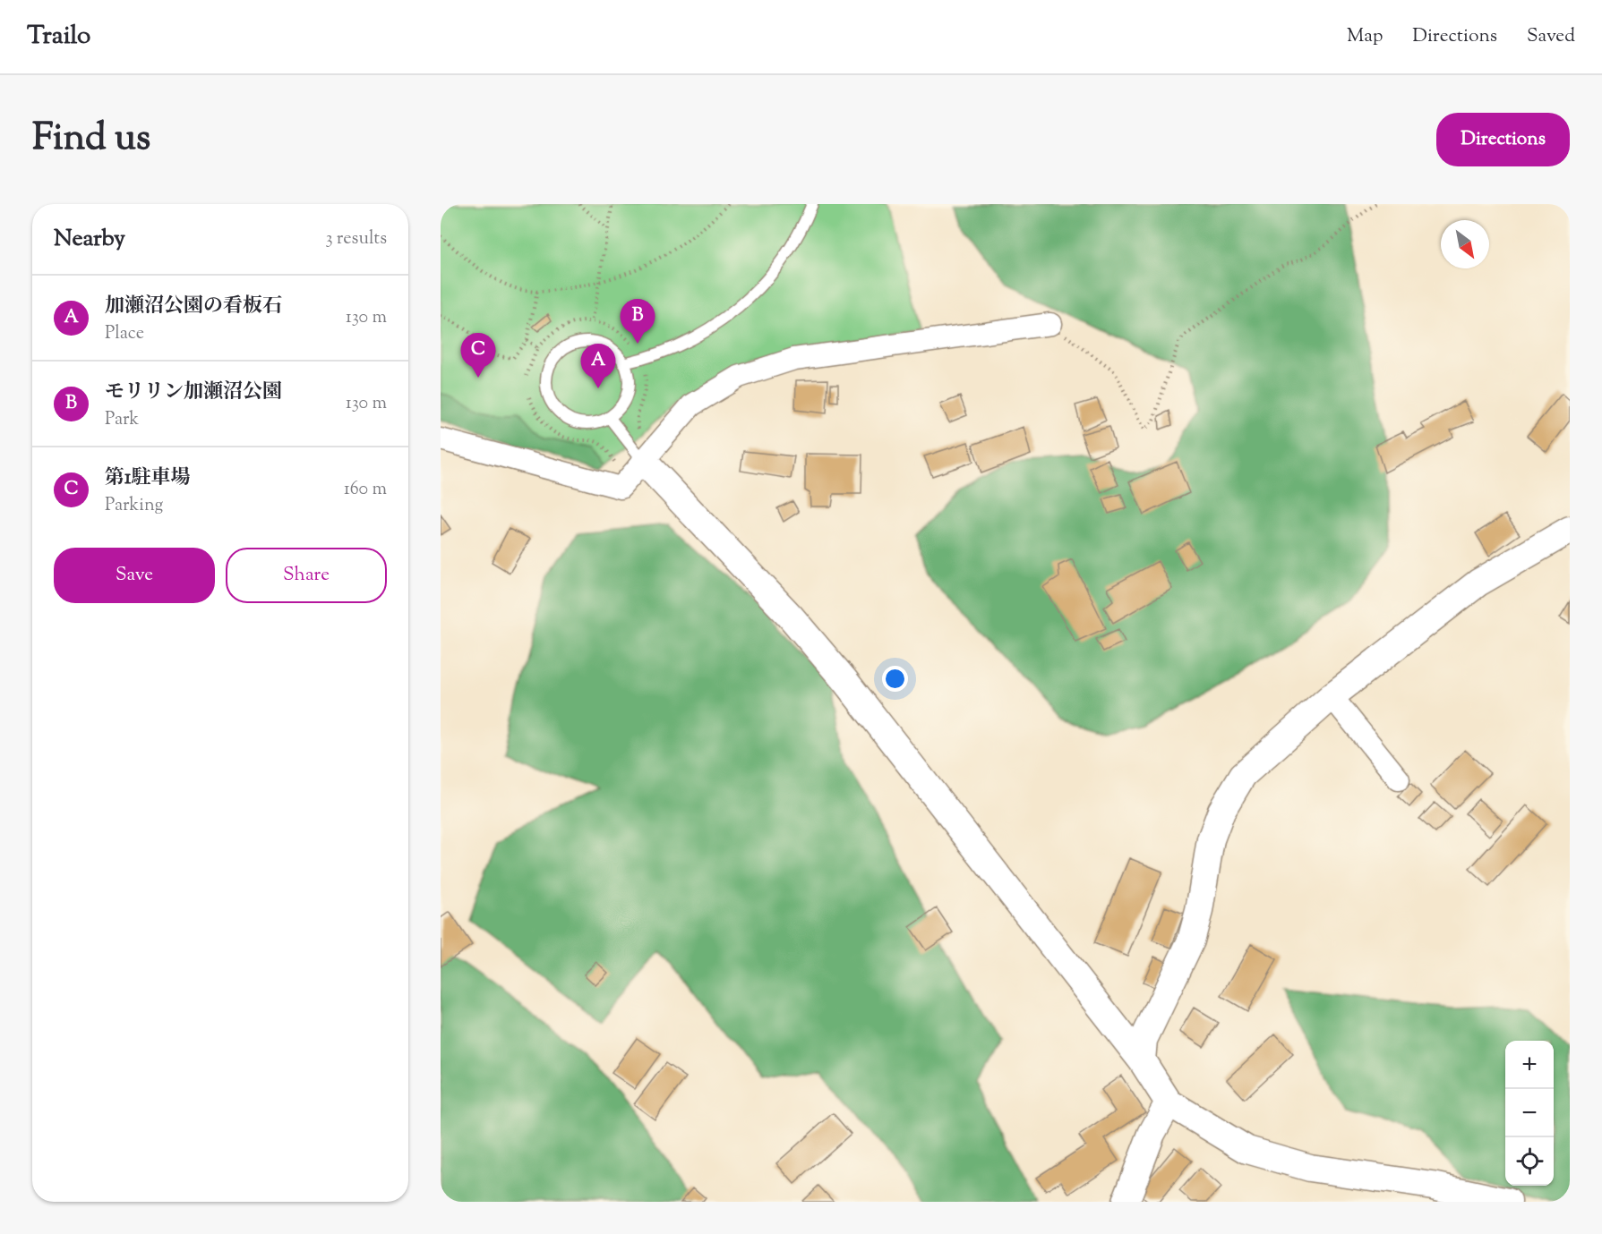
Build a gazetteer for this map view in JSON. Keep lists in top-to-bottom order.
{
  "north": "bottom right",
  "page": {
    "header": "Trailo",
    "nav": ["Map", "Directions", "Saved"],
    "title": "Find us",
    "buttons": [
      "Directions",
      ["Save", "Share"]
    ],
    "heading": ["Nearby", "3 results"],
    "list": [
      {
        "mark": "A",
        "name": "加瀬沼公園の看板石",
        "note": "Place",
        "value": "130 m"
      },
      {
        "mark": "B",
        "name": "モリリン加瀬沼公園",
        "note": "Park",
        "value": "130 m"
      },
      {
        "mark": "C",
        "name": "第1駐車場",
        "note": "Parking",
        "value": "160 m"
      }
    ],
    "pins": ["B", "C", "A"],
    "map_buttons": ["+", "−"]
  }
}
